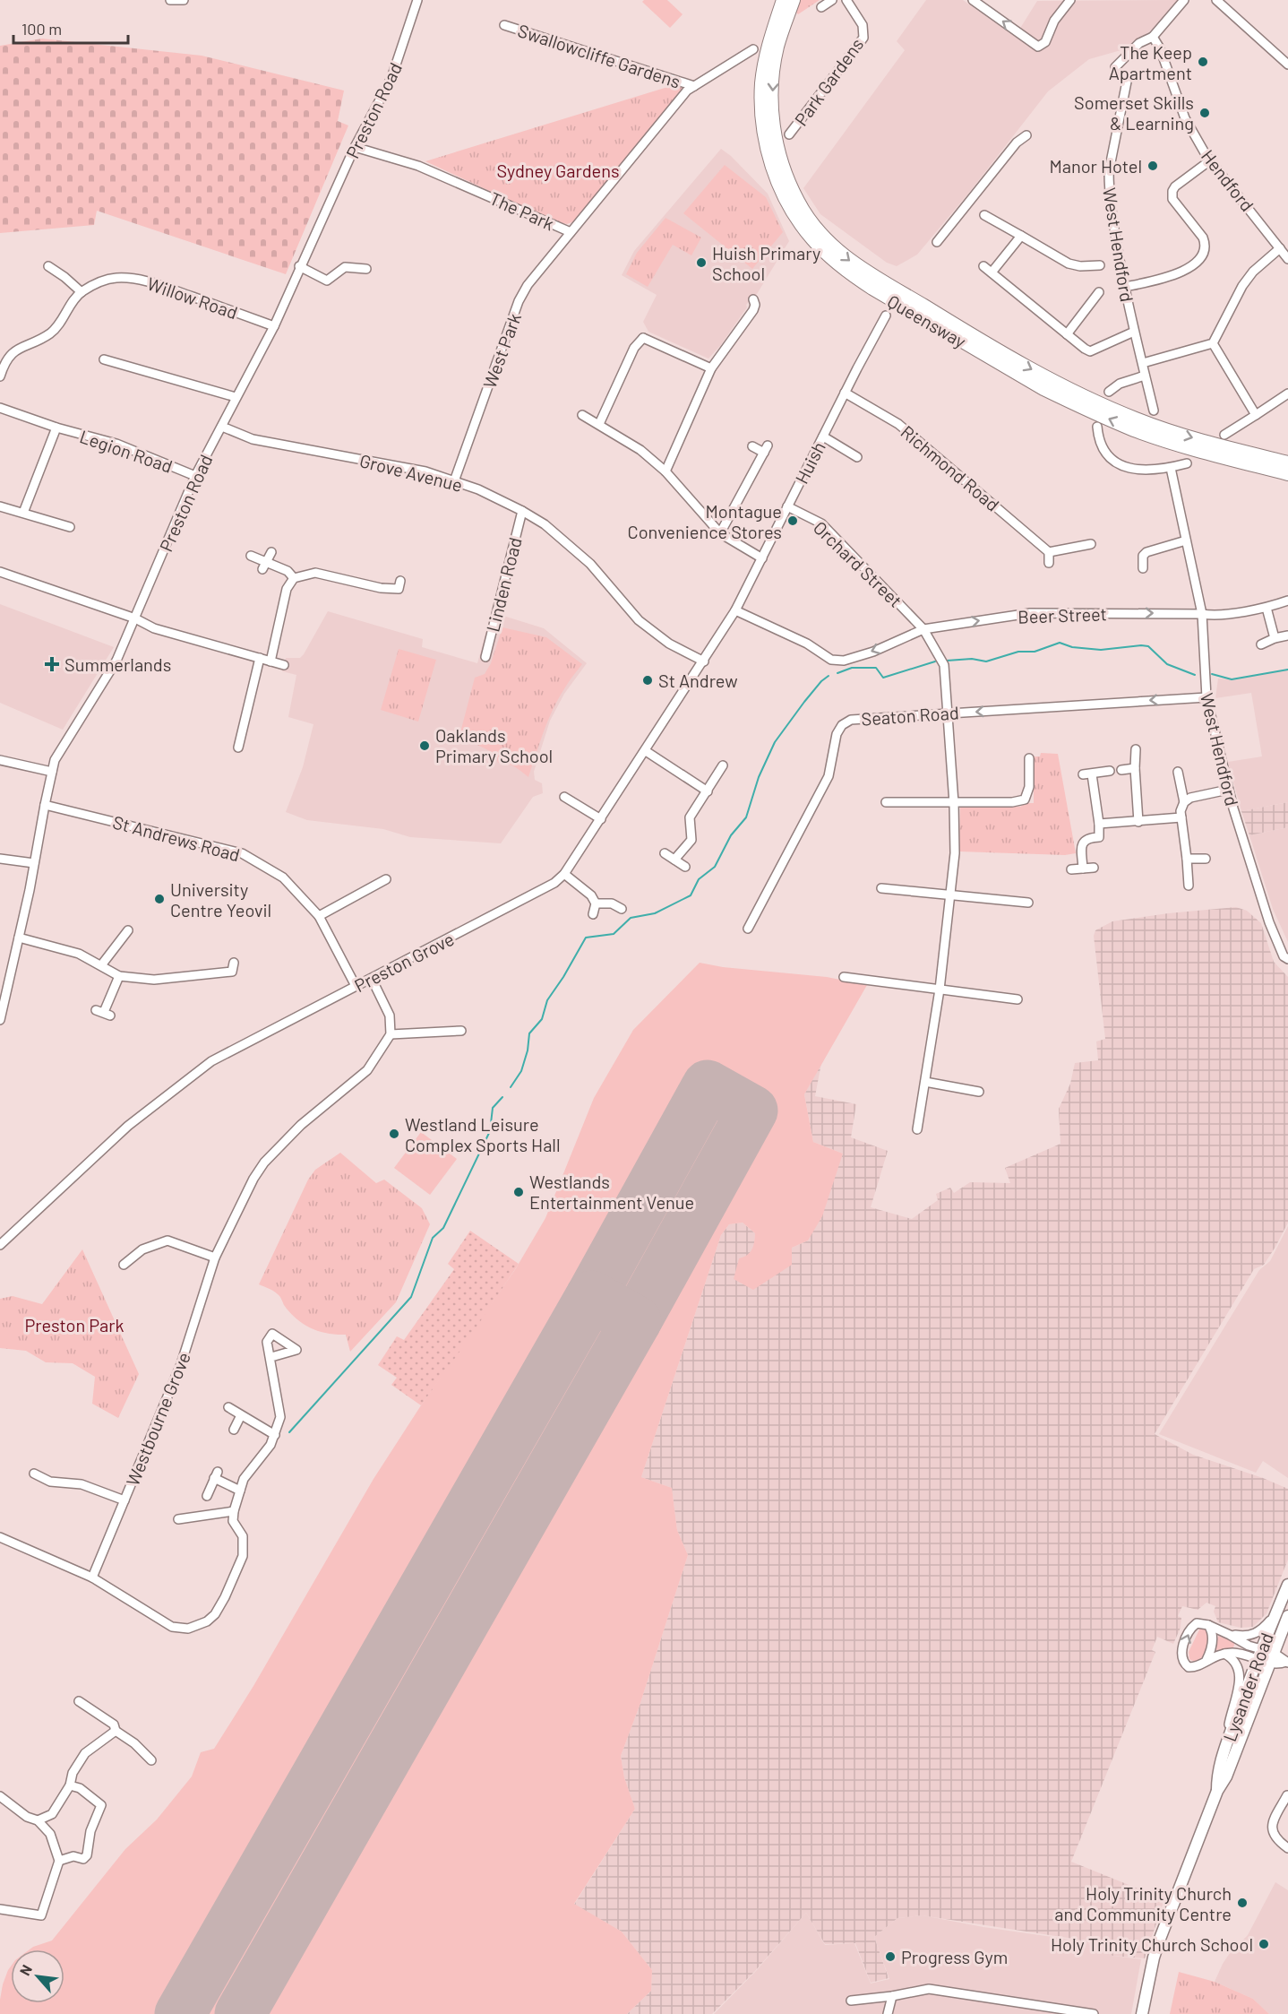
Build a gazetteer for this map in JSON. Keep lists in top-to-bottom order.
{
  "streets": {
    "highway": ["Queensway"],
    "main road": ["Lysander Road"],
    "street": [
      "Swallowcliffe Gardens",
      "Park Gardens",
      "Preston Road",
      "Hendford",
      "The Park",
      "West Hendford",
      "Willow Road",
      "West Park",
      "Legion Road",
      "Huish",
      "Richmond Road",
      "Grove Avenue",
      "Orchard Street",
      "Linden Road",
      "Beer Street",
      "Seaton Road",
      "St Andrews Road",
      "Preston Grove",
      "Westbourne Grove"
    ]
  },
  "crossings": [
    ["Swallowcliffe Gardens", "The Park"],
    ["Preston Road", "The Park"],
    ["Preston Road", "Willow Road"],
    ["Preston Road", "Legion Road"],
    ["Preston Road", "Grove Avenue"],
    ["Preston Road", "St Andrews Road"],
    ["The Park", "West Park"],
    ["West Hendford", "Beer Street"],
    ["West Hendford", "Seaton Road"],
    ["West Park", "Grove Avenue"],
    ["Huish", "Richmond Road"],
    ["Huish", "Orchard Street"],
    ["Huish", "Beer Street"],
    ["Huish", "Preston Grove"],
    ["Grove Avenue", "Linden Road"],
    ["Grove Avenue", "Preston Grove"],
    ["Orchard Street", "Beer Street"],
    ["Orchard Street", "Seaton Road"],
    ["Beer Street", "Preston Grove"],
    ["St Andrews Road", "Preston Grove"]
  ],
  "one_way": ["Seaton Road"],
  "parks": ["Sydney Gardens", "Preston Park"],
  "places": {
    "other": [
      "The Keep Apartment",
      "Somerset Skills & Learning",
      "Manor Hotel",
      "Huish Primary School",
      "Montague Convenience Stores",
      "St Andrew",
      "Oaklands Primary School",
      "University Centre Yeovil",
      "Westland Leisure Complex Sports Hall",
      "Westlands Entertainment Venue",
      "Holy Trinity Church and Community Centre",
      "Holy Trinity Church School",
      "Progress Gym"
    ],
    "health": ["Summerlands"]
  },
  "scale_bar": "100 m",
  "north": "top left"
}
